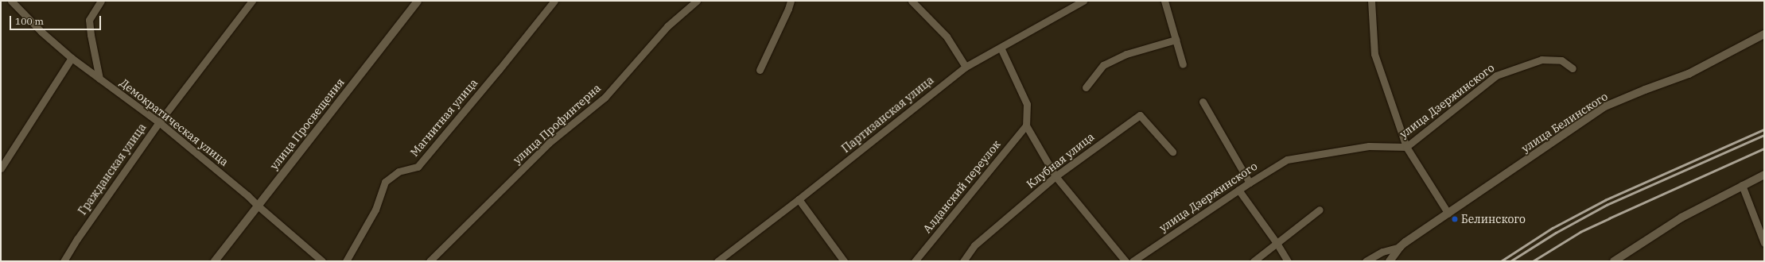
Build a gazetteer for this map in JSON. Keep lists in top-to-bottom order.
{
  "streets": {
    "main road": ["улица Белинского", "улица Просвещения"],
    "street": [
      "улица Дзержинского",
      "Партизанская улица",
      "Магнитная улица",
      "Демократическая улица",
      "улица Профинтерна",
      "Клубная улица",
      "Гражданская улица",
      "Алданский переулок"
    ]
  },
  "crossings": [
    ["Демократическая улица", "улица Просвещения"],
    ["Демократическая улица", "Гражданская улица"]
  ],
  "places": ["Белинского"],
  "scale_bar": "100 m"
}
